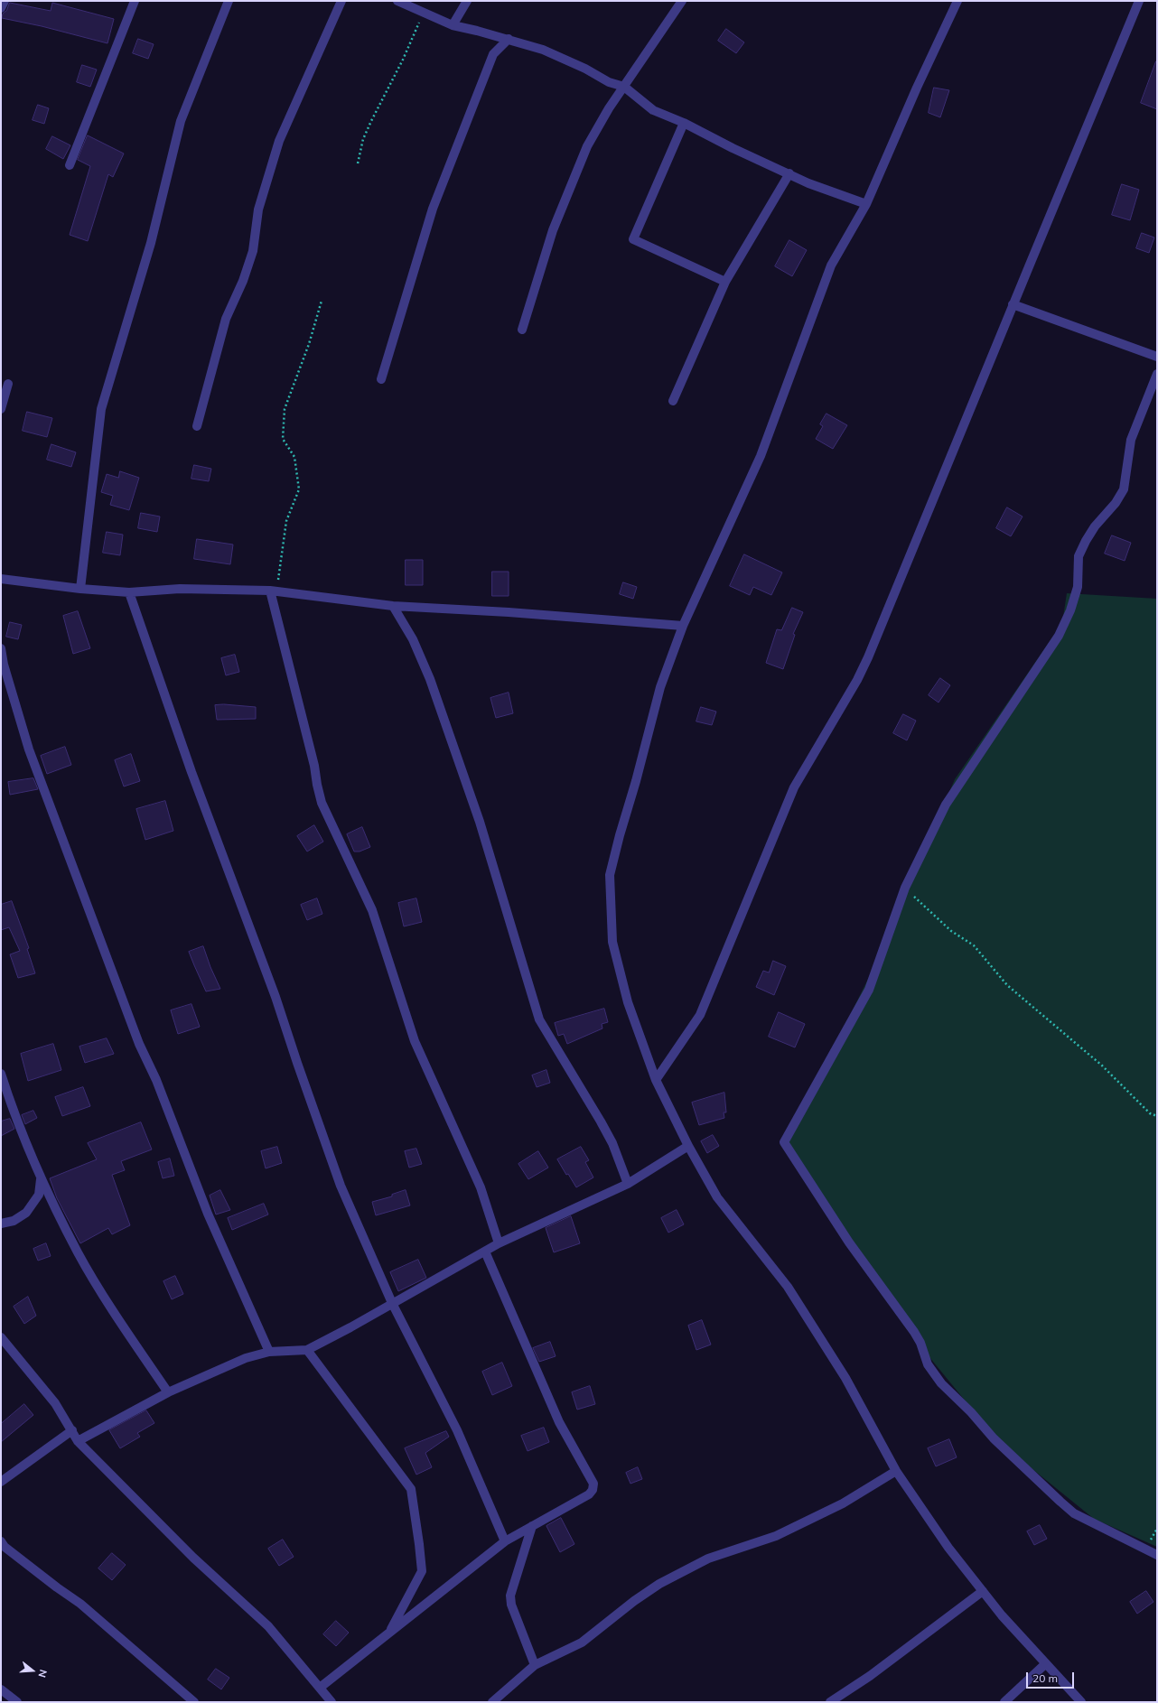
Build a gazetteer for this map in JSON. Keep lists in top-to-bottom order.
{
  "scale_bar": "20 m",
  "north": "right"
}
